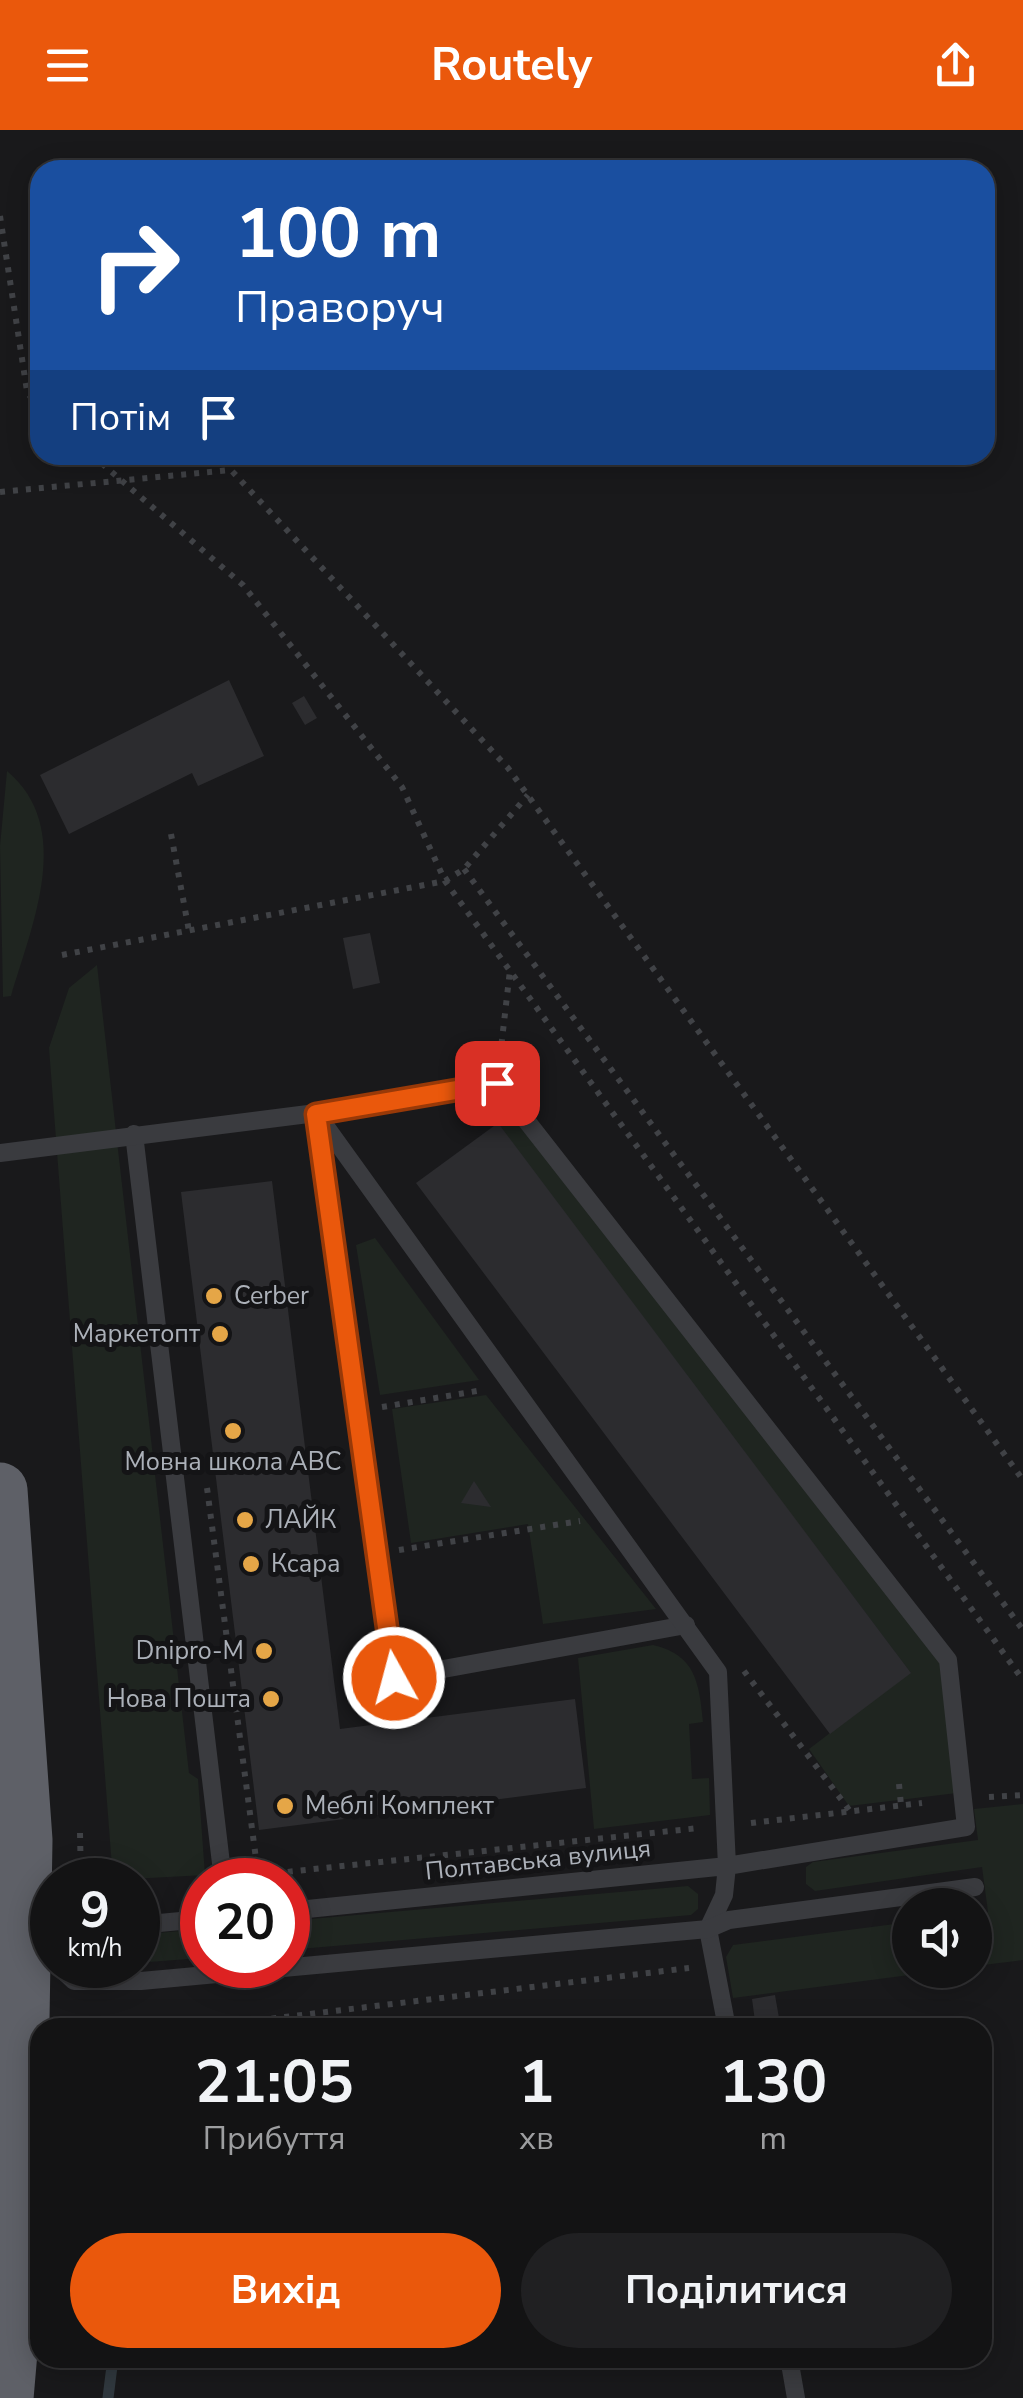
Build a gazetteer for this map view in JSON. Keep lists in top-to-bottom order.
{
  "streets": {
    "lane": ["Полтавська вулиця"]
  },
  "places": [
    "Cerber",
    "Маркетопт",
    "Мовна школа ABC",
    "ЛАЙК",
    "Ксара",
    "Dnipro-M",
    "Нова Пошта",
    "Меблі Комплект"
  ],
  "page": {
    "header": "Routely",
    "turn": ["100 m", "Праворуч"],
    "then": "Потім",
    "speed": "9 km/h",
    "limit": "20",
    "eta": [
      "21:05",
      "Прибуття",
      "1",
      "хв",
      "130",
      "m"
    ],
    "buttons": ["Вихід", "Поділитися"]
  }
}
